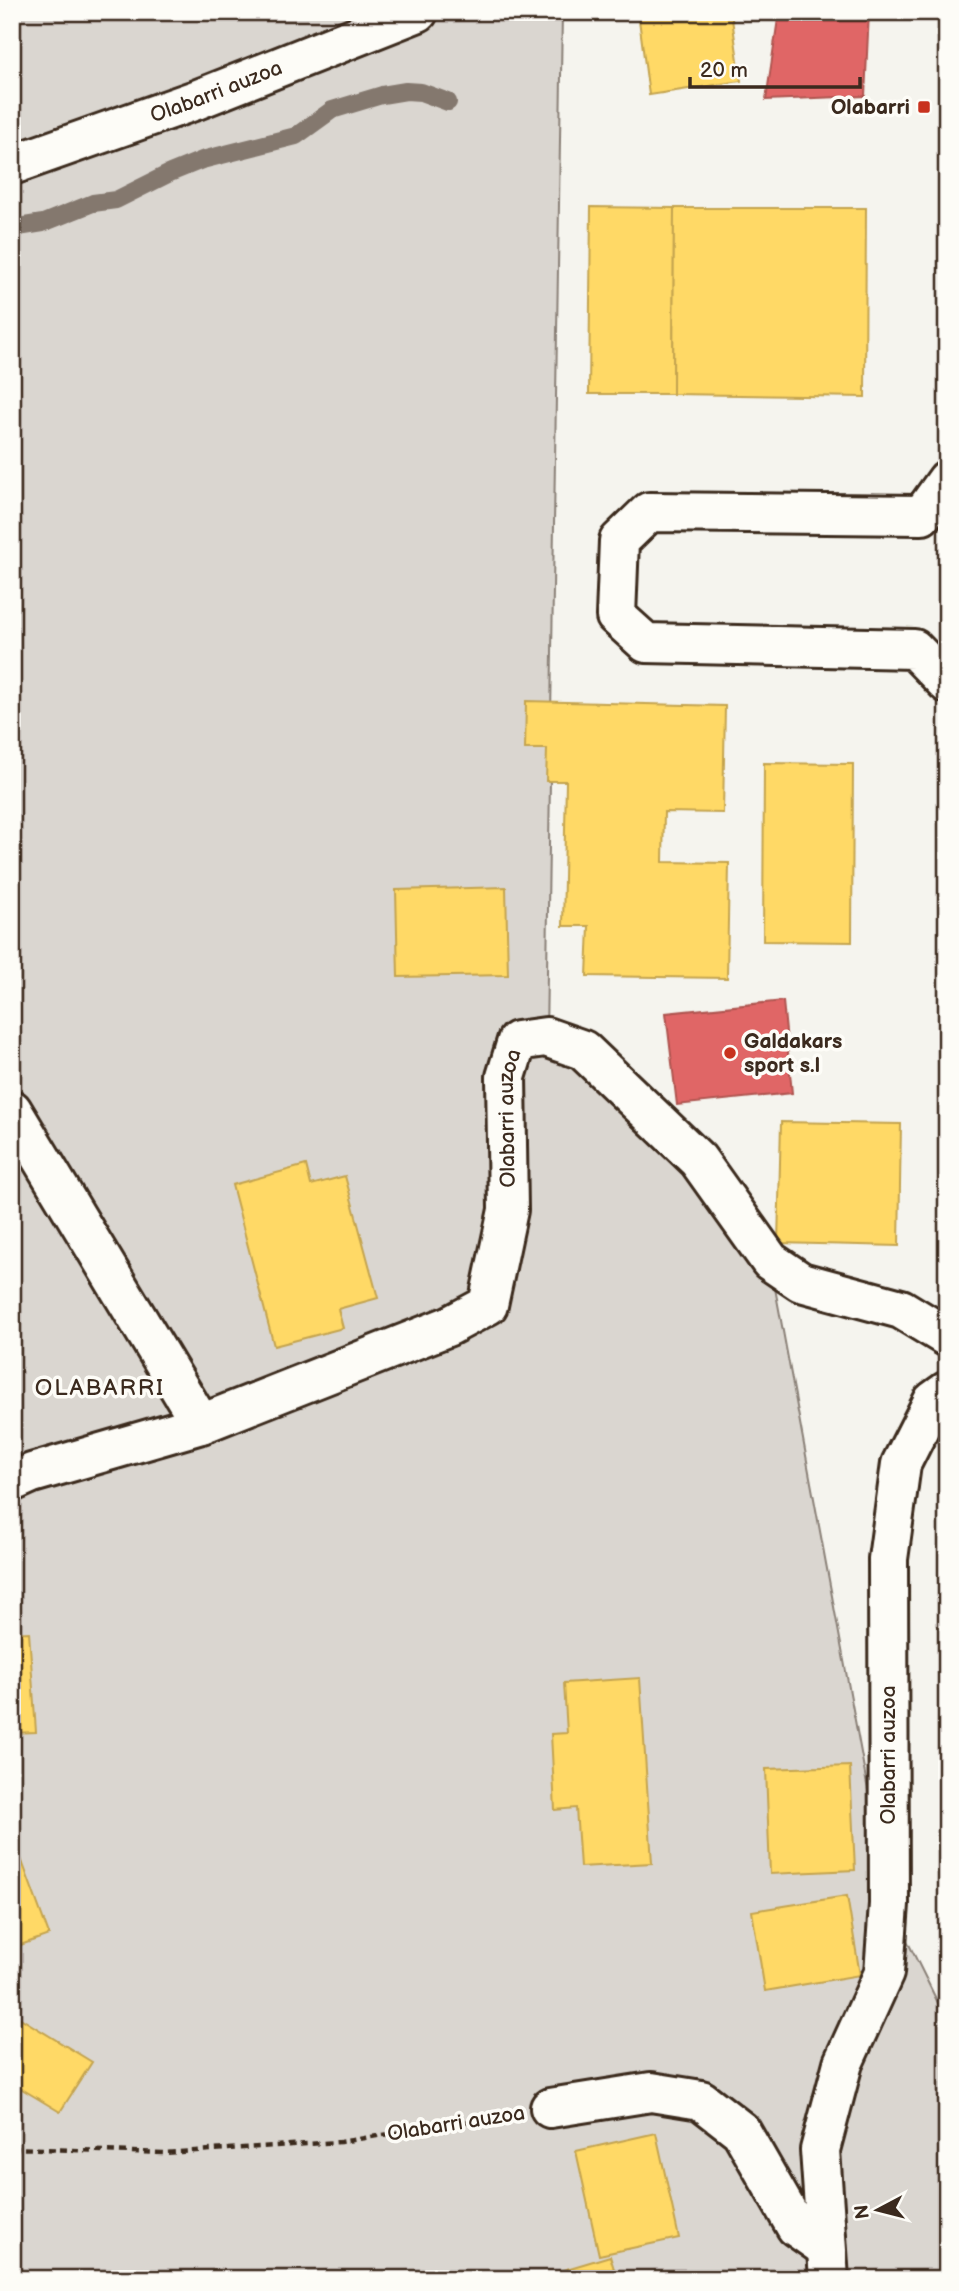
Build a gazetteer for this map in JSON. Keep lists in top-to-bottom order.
{
  "streets": {
    "lane": ["Olabarri auzoa"]
  },
  "districts": ["OLABARRI"],
  "places": {
    "transit": ["Olabarri"],
    "other": ["Galdakars sport s.l"]
  },
  "scale_bar": "20 m",
  "north": "left"
}
